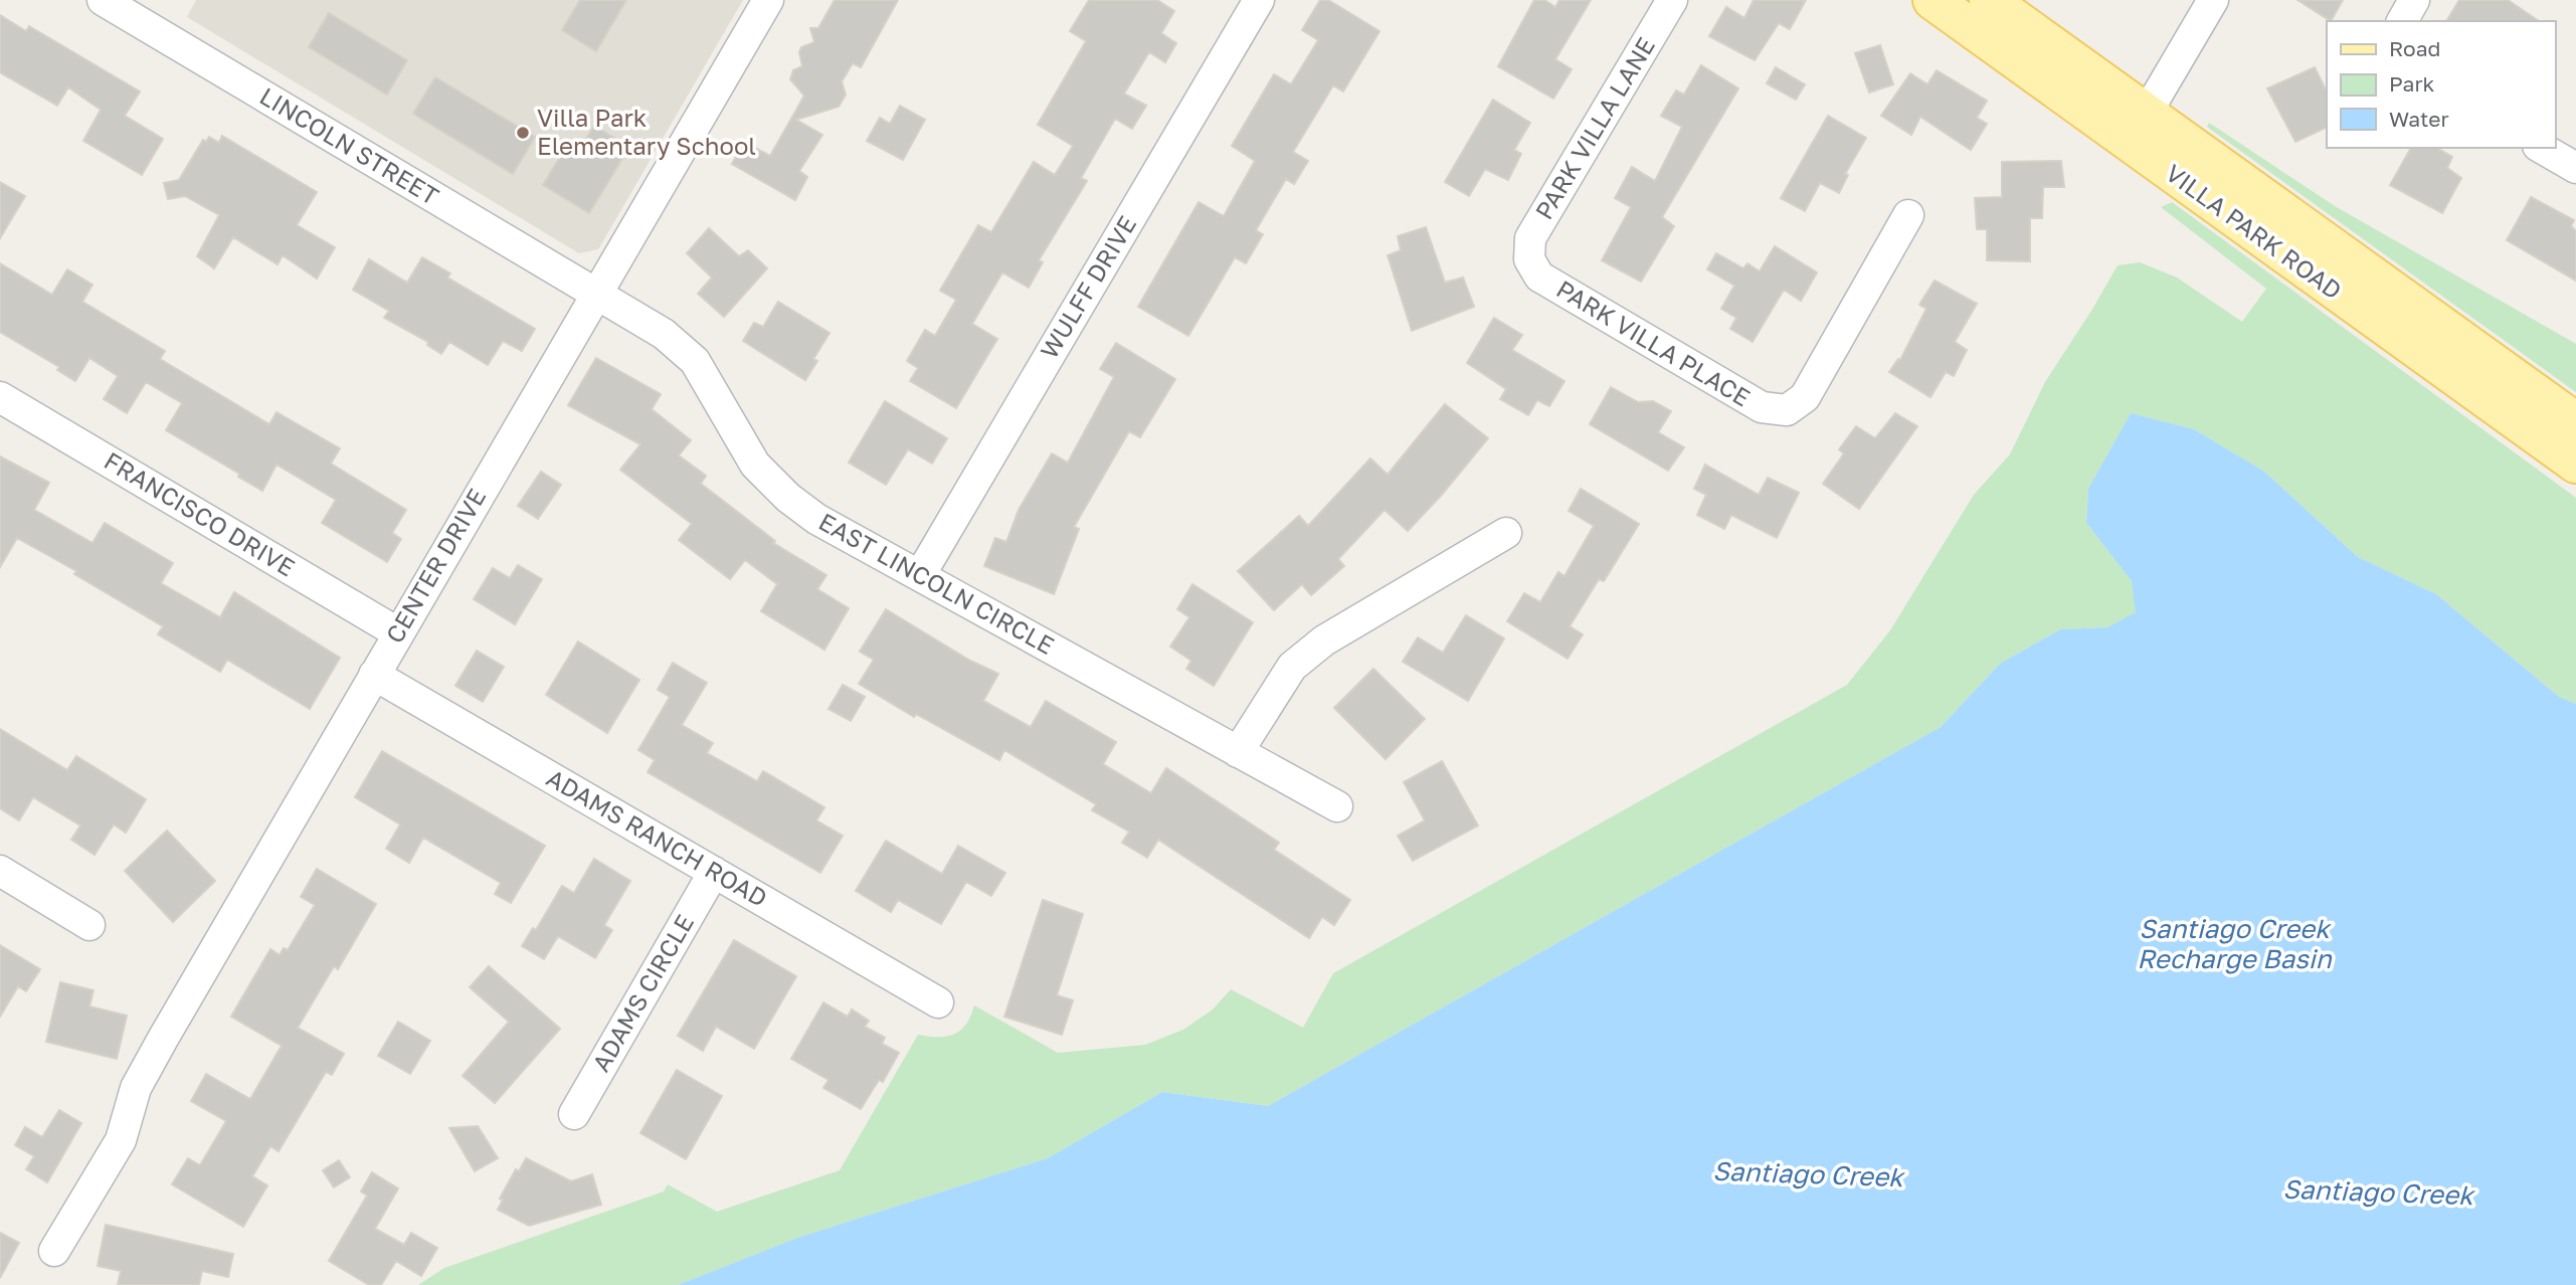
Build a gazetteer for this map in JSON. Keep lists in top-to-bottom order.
{
  "streets": {
    "main road": ["VILLA PARK ROAD"],
    "street": [
      "PARK VILLA LANE",
      "LINCOLN STREET",
      "WULFF DRIVE",
      "PARK VILLA PLACE",
      "FRANCISCO DRIVE",
      "CENTER DRIVE",
      "EAST LINCOLN CIRCLE",
      "ADAMS RANCH ROAD",
      "ADAMS CIRCLE"
    ]
  },
  "crossings": [
    ["PARK VILLA LANE", "PARK VILLA PLACE"],
    ["LINCOLN STREET", "CENTER DRIVE"],
    ["LINCOLN STREET", "EAST LINCOLN CIRCLE"],
    ["WULFF DRIVE", "EAST LINCOLN CIRCLE"],
    ["FRANCISCO DRIVE", "CENTER DRIVE"],
    ["CENTER DRIVE", "EAST LINCOLN CIRCLE"],
    ["CENTER DRIVE", "ADAMS RANCH ROAD"],
    ["ADAMS RANCH ROAD", "ADAMS CIRCLE"]
  ],
  "water": ["Santiago Creek Recharge Basin", "Santiago Creek"],
  "places": ["Villa Park Elementary School"],
  "legend": ["Road", "Park", "Water"]
}
